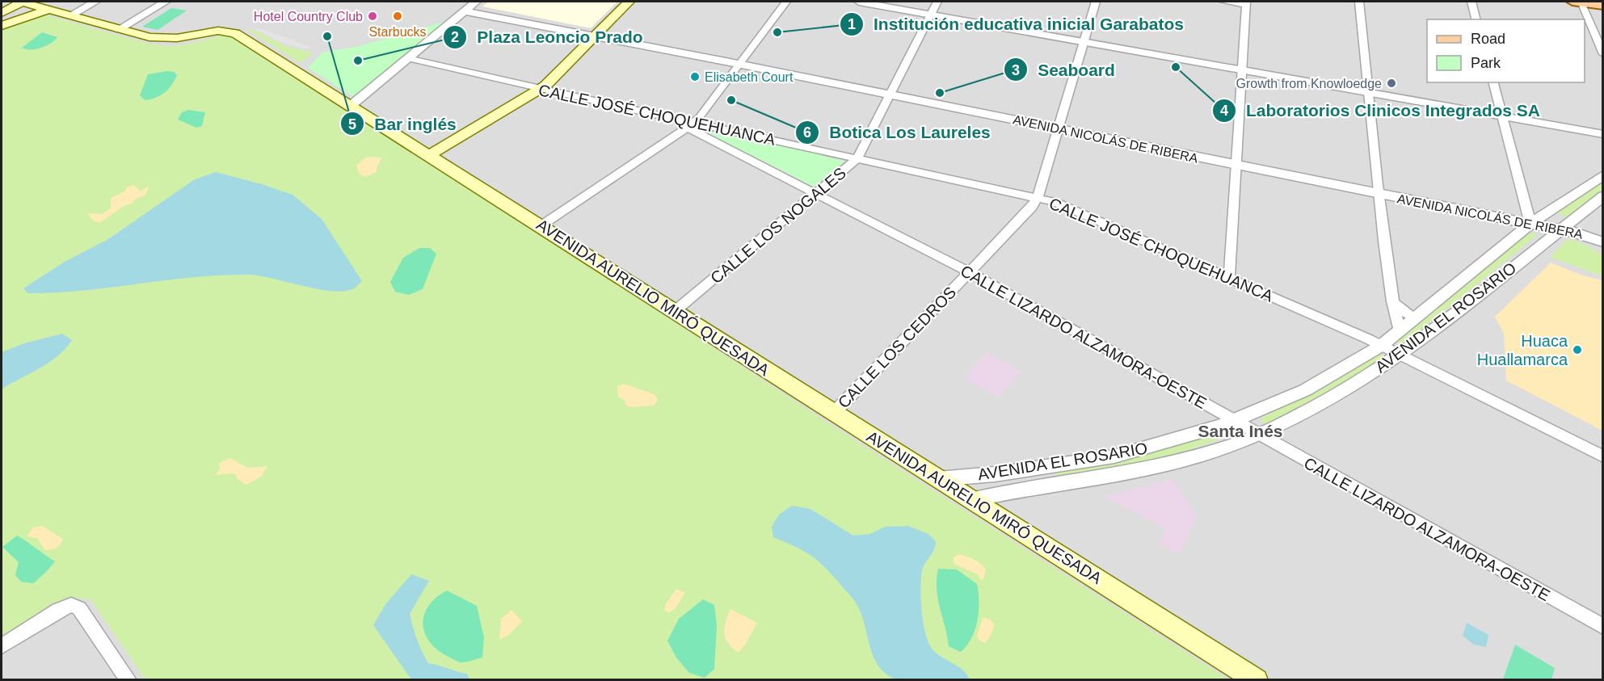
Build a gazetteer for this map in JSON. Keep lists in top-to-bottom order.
{
  "streets": {
    "main road": ["AVENIDA AURELIO MIRÓ QUESADA"],
    "street": [
      "CALLE JOSÉ CHOQUEHUANCA",
      "AVENIDA NICOLÁS DE RIBERA",
      "CALLE LOS NOGALES",
      "AVENIDA EL ROSARIO",
      "CALLE LIZARDO ALZAMORA-OESTE",
      "CALLE LOS CEDROS"
    ]
  },
  "crossings": [
    ["CALLE JOSÉ CHOQUEHUANCA", "CALLE LOS NOGALES"],
    ["CALLE JOSÉ CHOQUEHUANCA", "AVENIDA EL ROSARIO"],
    ["CALLE JOSÉ CHOQUEHUANCA", "CALLE LIZARDO ALZAMORA-OESTE"],
    ["CALLE JOSÉ CHOQUEHUANCA", "CALLE LOS CEDROS"],
    ["AVENIDA NICOLÁS DE RIBERA", "CALLE LOS NOGALES"],
    ["AVENIDA NICOLÁS DE RIBERA", "AVENIDA EL ROSARIO"],
    ["AVENIDA NICOLÁS DE RIBERA", "CALLE LOS CEDROS"],
    ["CALLE LOS NOGALES", "AVENIDA AURELIO MIRÓ QUESADA"],
    ["CALLE LOS NOGALES", "CALLE LIZARDO ALZAMORA-OESTE"],
    ["AVENIDA AURELIO MIRÓ QUESADA", "AVENIDA EL ROSARIO"],
    ["AVENIDA AURELIO MIRÓ QUESADA", "CALLE LOS CEDROS"],
    ["AVENIDA EL ROSARIO", "CALLE LIZARDO ALZAMORA-OESTE"],
    ["CALLE LIZARDO ALZAMORA-OESTE", "CALLE LOS CEDROS"]
  ],
  "districts": ["Santa Inés"],
  "places": [
    "Hotel Country Club",
    "Starbucks",
    "Institución educativa inicial Garabatos",
    "Bar inglés",
    "Plaza Leoncio Prado",
    "Laboratorios Clinicos Integrados SA",
    "Elisabeth Court",
    "Growth from Knowloedge",
    "Seaboard",
    "Botica Los Laureles",
    "Huaca Huallamarca"
  ],
  "legend": ["Road", "Park"]
}
